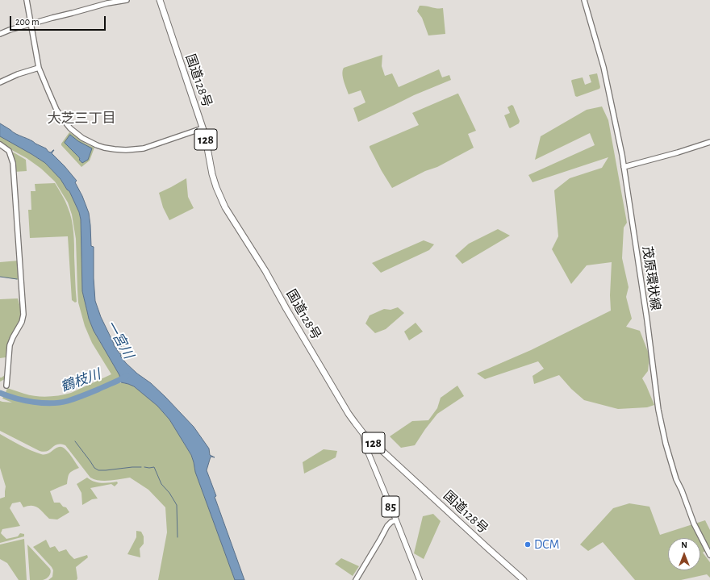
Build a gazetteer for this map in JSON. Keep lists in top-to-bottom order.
{
  "streets": {
    "highway": ["国道128号", "128"],
    "main road": ["85"],
    "street": ["茂原環状線"]
  },
  "crossings": [
    ["国道128号", "85"]
  ],
  "districts": ["大芝三丁目"],
  "water": ["一宮川", "鶴枝川"],
  "places": ["DCM"],
  "scale_bar": "200 m",
  "north": "top"
}
